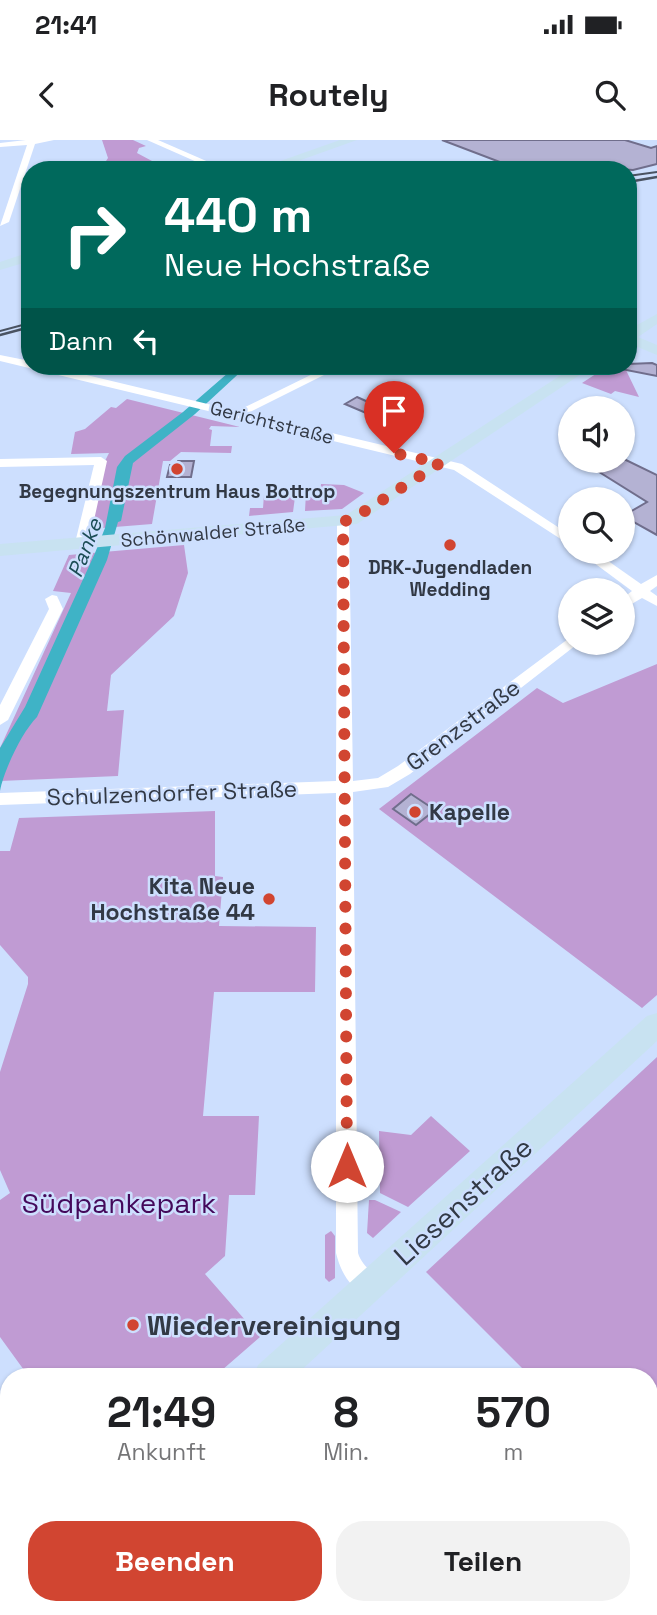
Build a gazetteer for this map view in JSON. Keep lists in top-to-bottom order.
{
  "streets": {
    "street": [
      "Gerichtstraße",
      "Schönwalder Straße",
      "Grenzstraße",
      "Schulzendorfer Straße",
      "Liesenstraße"
    ]
  },
  "crossings": [
    ["Grenzstraße", "Schulzendorfer Straße"]
  ],
  "water": ["Panke"],
  "parks": ["Südpankepark"],
  "places": [
    "Begegnungszentrum Haus Bottrop",
    "DRK-Jugendladen Wedding",
    "Kapelle",
    "Kita Neue Hochstraße 44",
    "Wiedervereinigung"
  ],
  "page": {
    "status": "21:41",
    "header": "Routely",
    "turn": ["440 m", "Neue Hochstraße"],
    "then": "Dann",
    "eta": [
      "21:49",
      "Ankunft",
      "8",
      "Min.",
      "570",
      "m"
    ],
    "buttons": ["Beenden", "Teilen"]
  }
}
